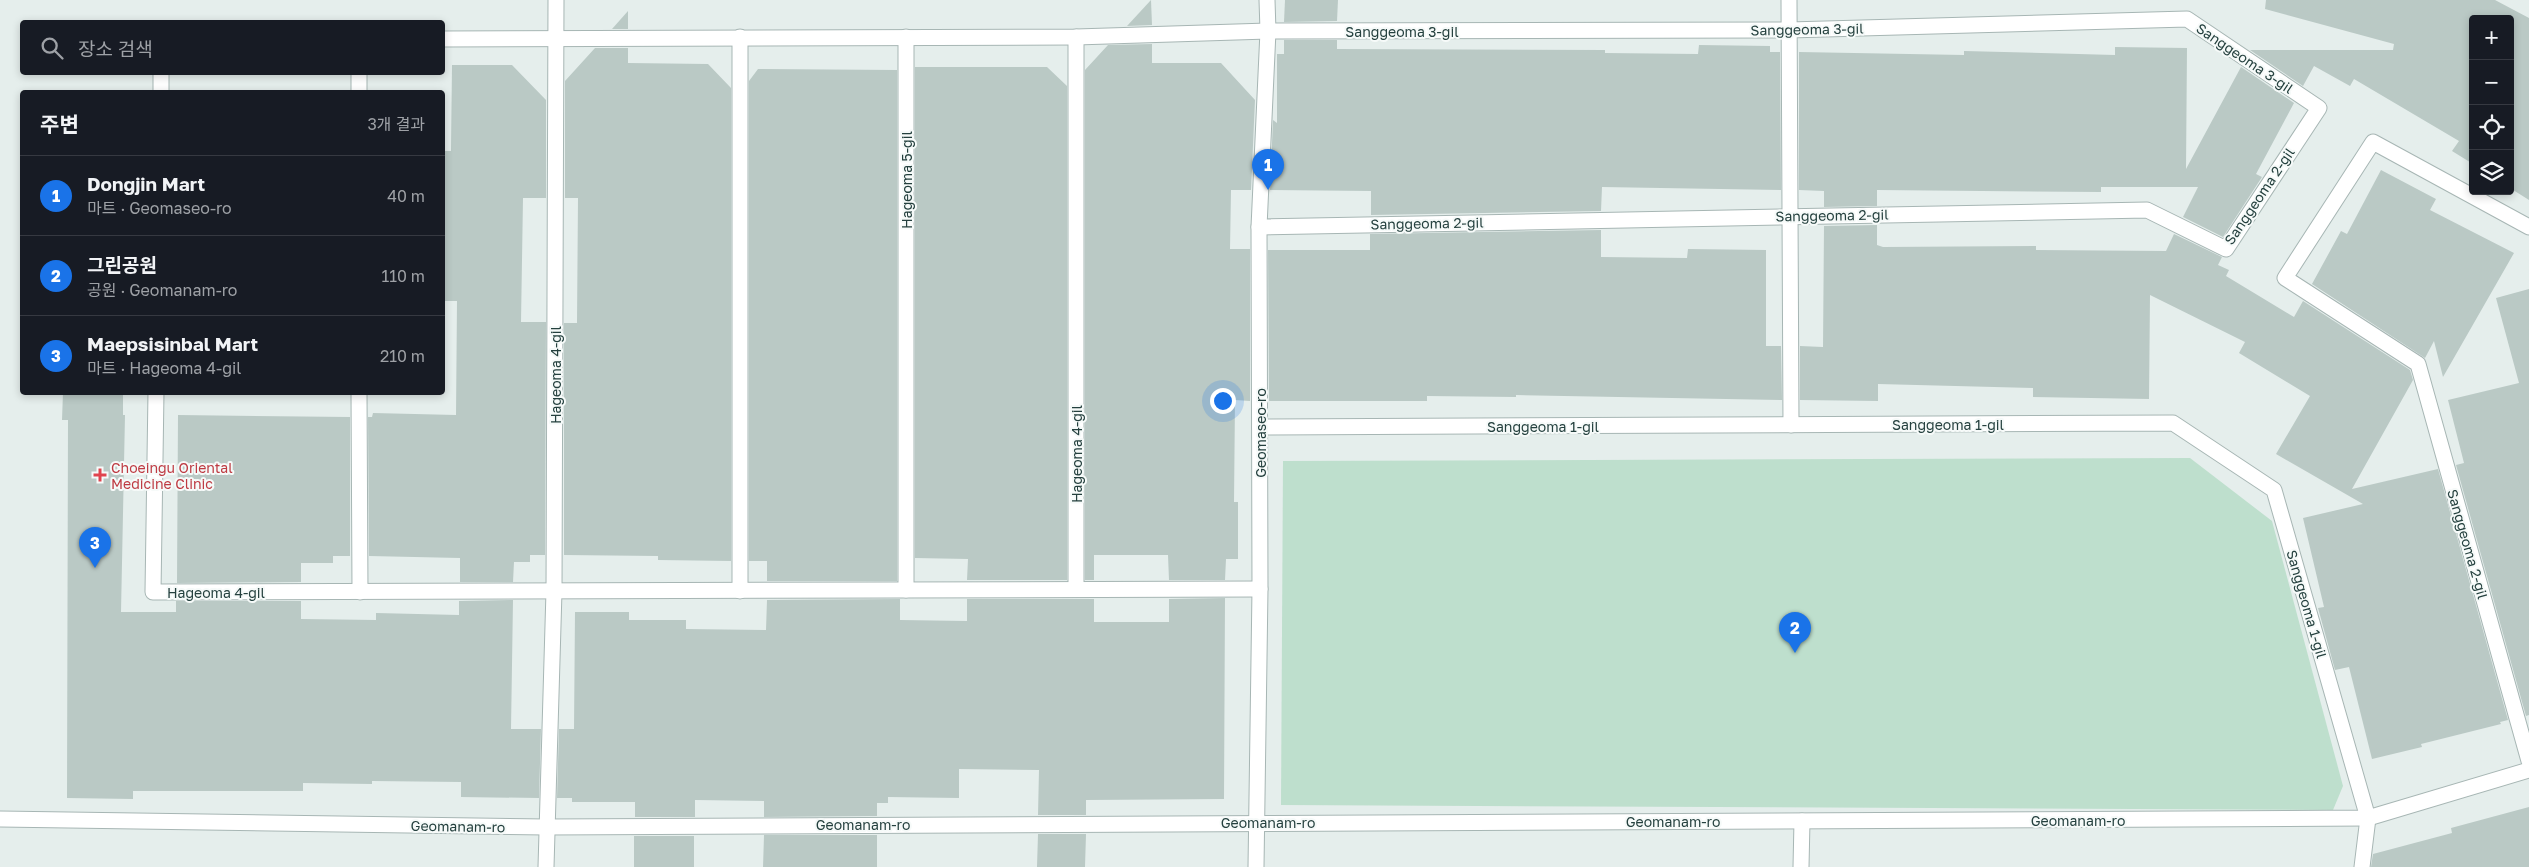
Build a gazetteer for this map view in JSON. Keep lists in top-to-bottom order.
{
  "streets": {
    "street": [
      "Sanggeoma 3-gil",
      "Hageoma 5-gil",
      "Sanggeoma 2-gil",
      "Hageoma 4-gil",
      "Sanggeoma 1-gil",
      "Geomaseo-ro",
      "Geomanam-ro"
    ]
  },
  "crossings": [
    ["Sanggeoma 3-gil", "Sanggeoma 2-gil"],
    ["Sanggeoma 3-gil", "Geomaseo-ro"],
    ["Hageoma 5-gil", "Hageoma 4-gil"],
    ["Sanggeoma 2-gil", "Geomaseo-ro"],
    ["Hageoma 4-gil", "Geomaseo-ro"],
    ["Hageoma 4-gil", "Geomanam-ro"],
    ["Sanggeoma 1-gil", "Geomaseo-ro"],
    ["Sanggeoma 1-gil", "Geomanam-ro"],
    ["Geomaseo-ro", "Geomanam-ro"]
  ],
  "places": {
    "health": ["Choeingu Oriental Medicine Clinic"]
  },
  "page": {
    "map_buttons": ["+", "−"],
    "search": "장소 검색",
    "heading": ["주변", "3개 결과"],
    "pins": ["1", "3", "2"],
    "list": [
      {
        "mark": "1",
        "name": "Dongjin Mart",
        "note": "마트 · Geomaseo-ro",
        "value": "40 m"
      },
      {
        "mark": "2",
        "name": "그린공원",
        "note": "공원 · Geomanam-ro",
        "value": "110 m"
      },
      {
        "mark": "3",
        "name": "Maepsisinbal Mart",
        "note": "마트 · Hageoma 4-gil",
        "value": "210 m"
      }
    ]
  }
}
